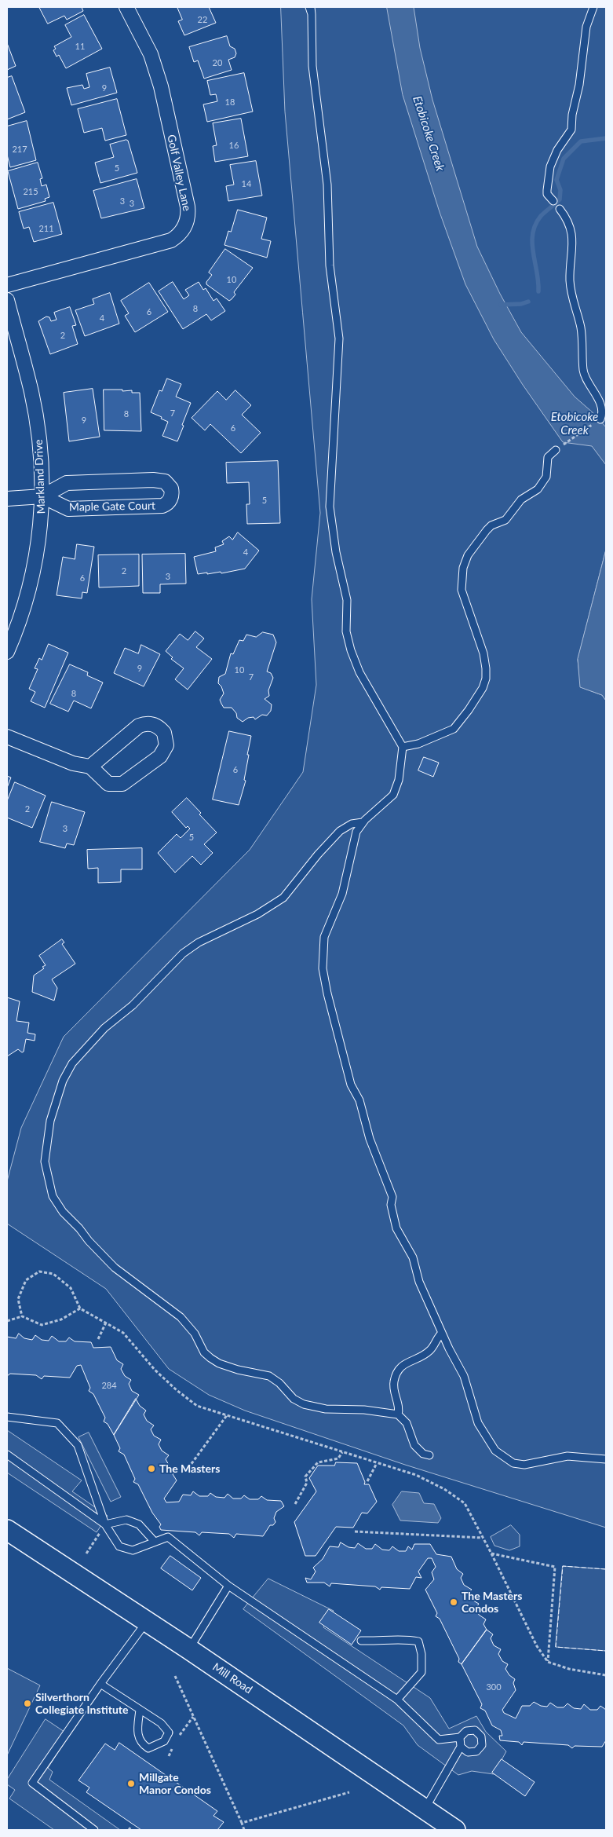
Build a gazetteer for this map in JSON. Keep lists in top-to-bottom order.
{
  "streets": {
    "street": [
      "Golf Valley Lane",
      "Markland Drive",
      "Maple Gate Court",
      "Mill Road"
    ]
  },
  "crossings": [
    ["Markland Drive", "Maple Gate Court"]
  ],
  "water": ["Etobicoke Creek"],
  "places": [
    "The Masters",
    "The Masters Condos",
    "Silverthorn Collegiate Institute",
    "Millgate Manor Condos"
  ],
  "house_numbers": [
    "22",
    "11",
    "20",
    "9",
    "18",
    "16",
    "217",
    "5",
    "14",
    "215",
    "3",
    "3",
    "211",
    "10",
    "8",
    "6",
    "4",
    "2",
    "7",
    "8",
    "9",
    "6",
    "5",
    "4",
    "2",
    "3",
    "6",
    "9",
    "10",
    "7",
    "8",
    "6",
    "2",
    "3",
    "5",
    "284",
    "300"
  ]
}
